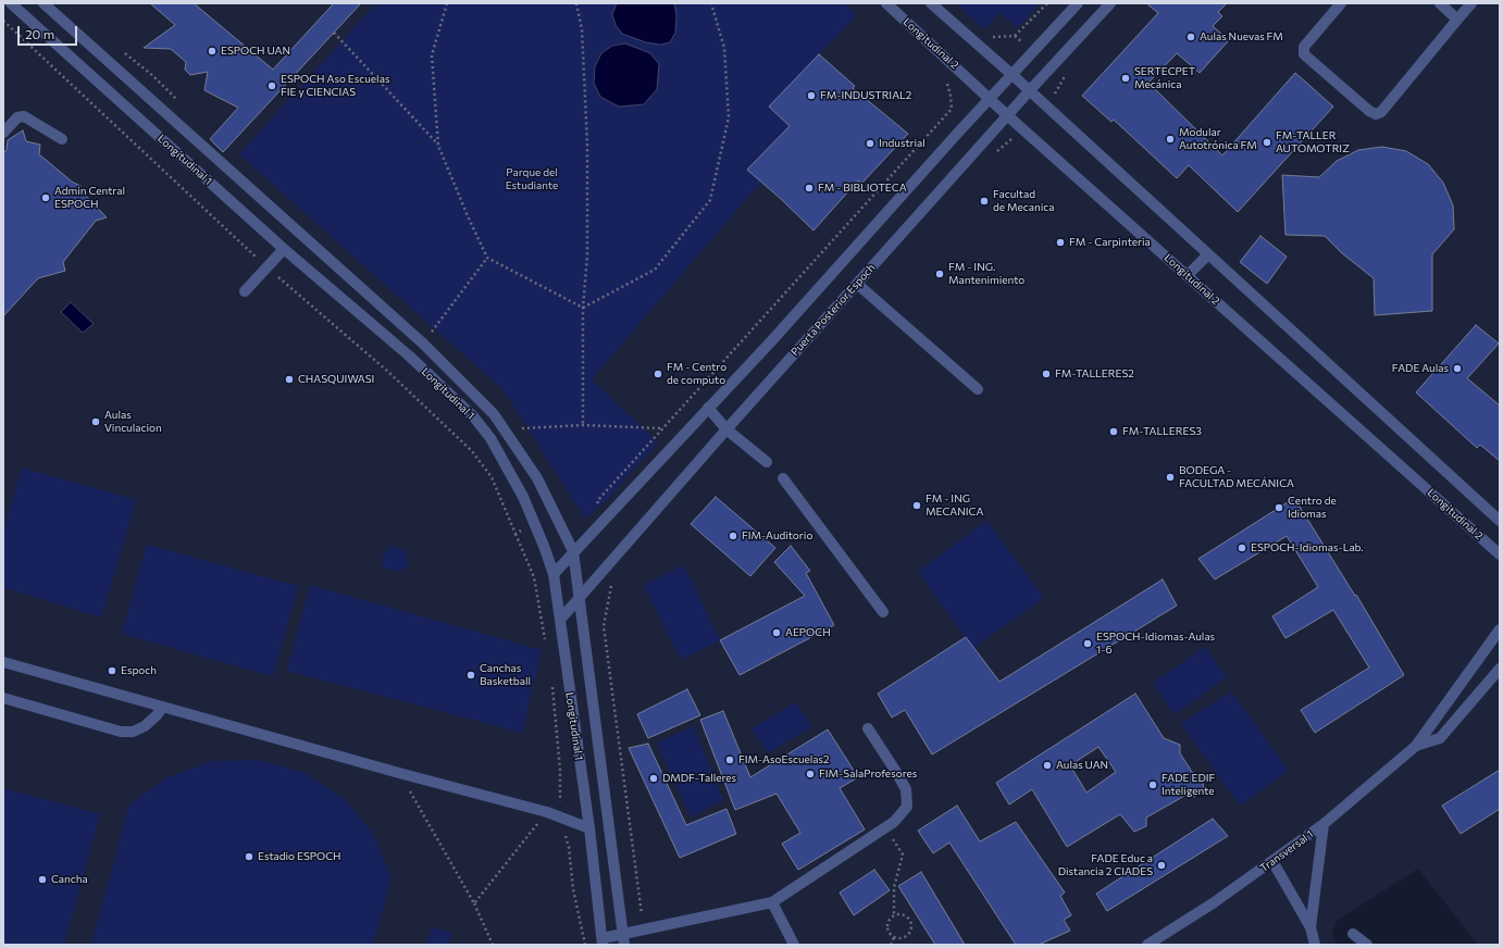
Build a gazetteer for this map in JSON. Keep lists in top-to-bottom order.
{
  "streets": {
    "street": [
      "Longitudinal 2",
      "Longitudinal 1",
      "Puerta Posterior Espoch",
      "Transversal 1"
    ]
  },
  "crossings": [
    ["Longitudinal 2", "Puerta Posterior Espoch"],
    ["Longitudinal 1", "Puerta Posterior Espoch"]
  ],
  "parks": ["Parque del Estudiante"],
  "places": [
    "Aulas Nuevas FM",
    "ESPOCH UAN",
    "SERTECPET Mecánica",
    "ESPOCH Aso Escuelas FIE y CIENCIAS",
    "FM-INDUSTRIAL2",
    "Modular Autotrónica FM",
    "FM-TALLER AUTOMOTRIZ",
    "Industrial",
    "FM - BIBLIOTECA",
    "Admin Central ESPOCH",
    "Facultad de Mecanica",
    "FM - Carpinteria",
    "FM - ING. Mantenimiento",
    "FADE Aulas",
    "FM - Centro de computo",
    "FM-TALLERES2",
    "CHASQUIWASI",
    "Aulas Vinculacion",
    "FM-TALLERES3",
    "BODEGA - FACULTAD MECÁNICA",
    "FM - ING MECANICA",
    "Centro de Idiomas",
    "FIM-Auditorio",
    "ESPOCH-Idiomas-Lab.",
    "AEPOCH",
    "ESPOCH-Idiomas-Aulas 1-6",
    "Espoch",
    "Canchas Basketball",
    "FIM-AsoEscuelas2",
    "Aulas UAN",
    "FIM-SalaProfesores",
    "DMDF-Talleres",
    "FADE EDIF Inteligente",
    "Estadio ESPOCH",
    "FADE Educ a Distancia 2 CIADES",
    "Cancha"
  ],
  "scale_bar": "20 m"
}
